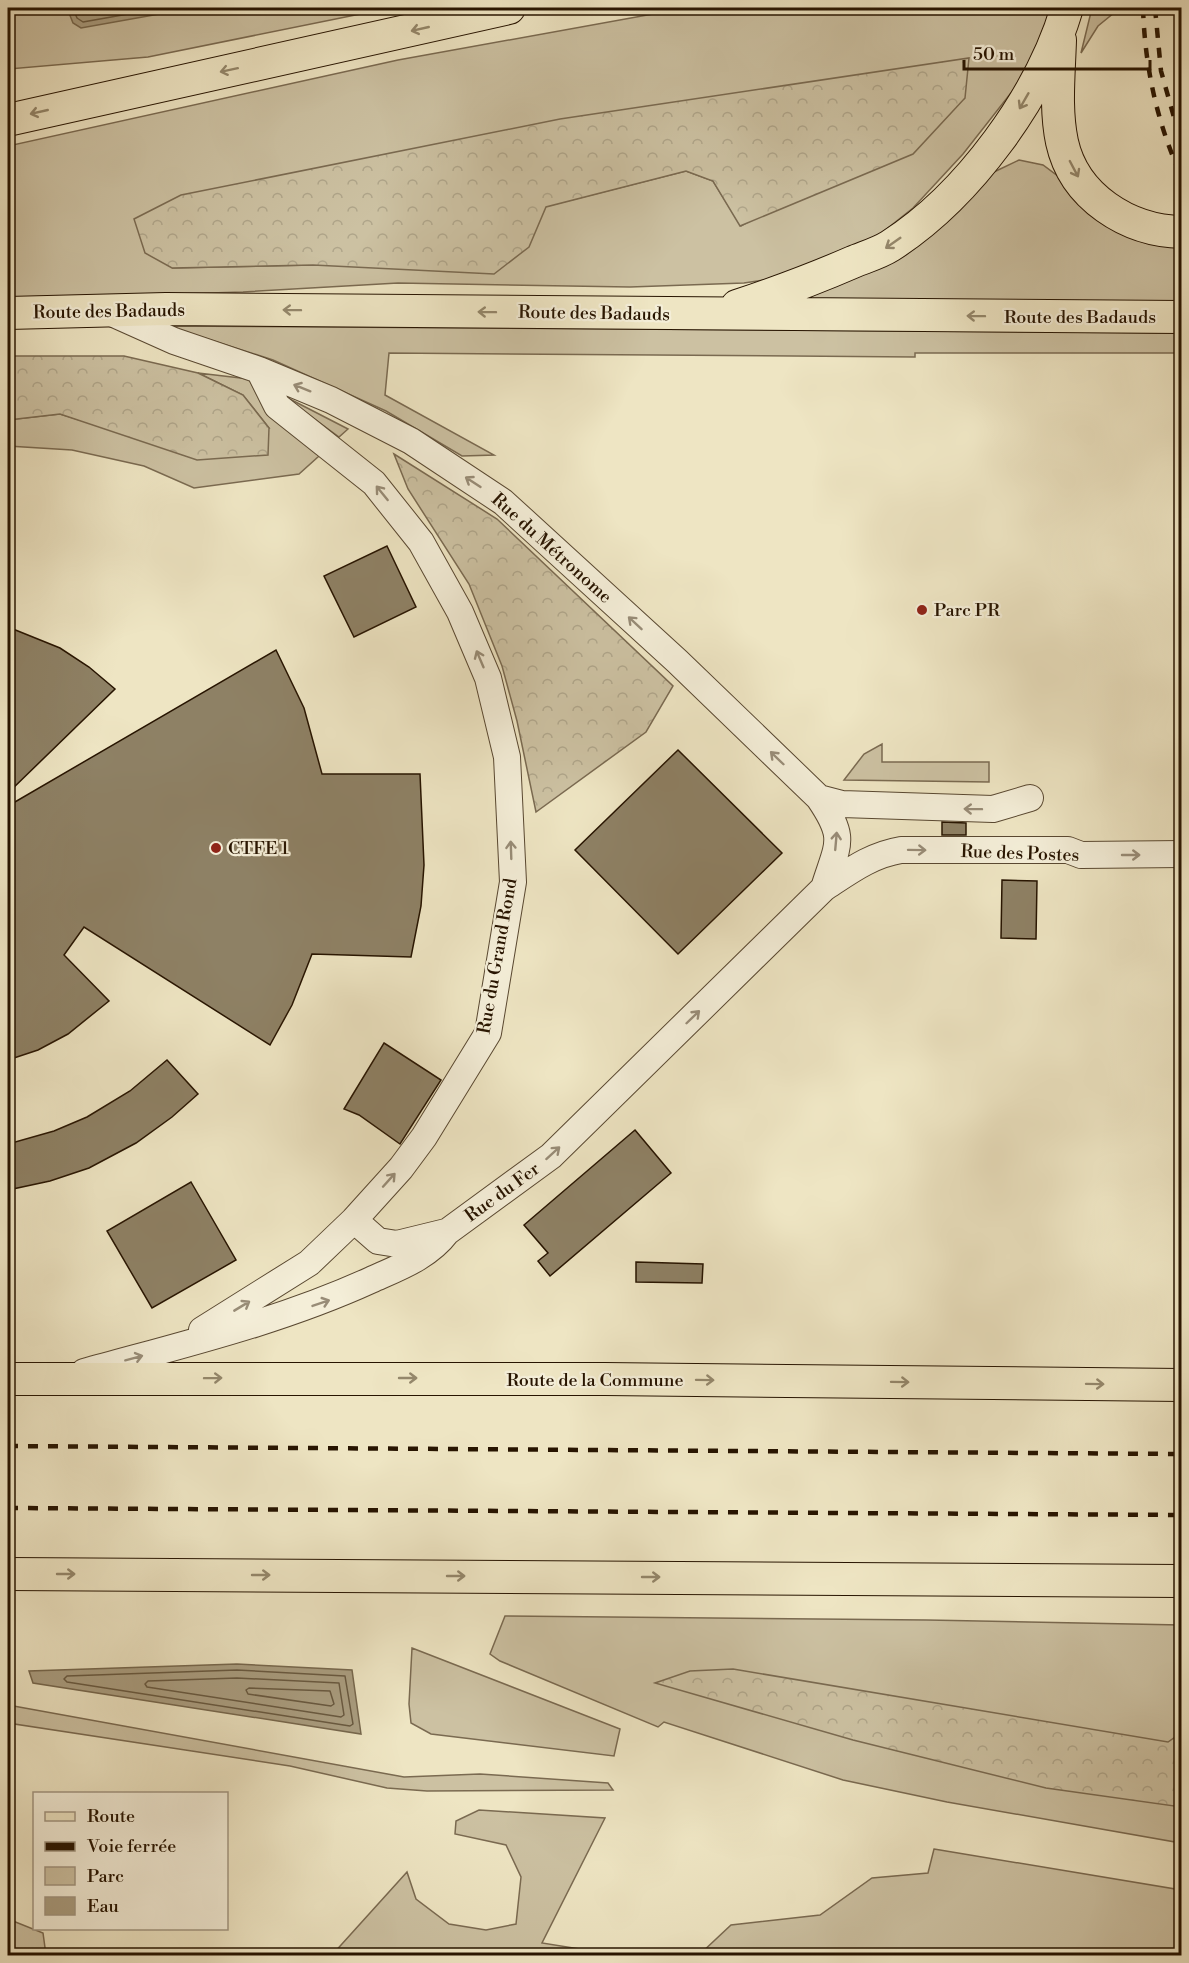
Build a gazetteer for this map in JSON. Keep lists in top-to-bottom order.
{
  "streets": {
    "main road": ["Route des Badauds", "Route de la Commune"],
    "street": [
      "Rue du Métronome",
      "Rue des Postes",
      "Rue du Grand Rond",
      "Rue du Fer"
    ]
  },
  "crossings": [
    ["Route des Badauds", "Rue du Métronome"],
    ["Rue du Métronome", "Rue du Grand Rond"],
    ["Rue du Métronome", "Rue du Fer"],
    ["Rue des Postes", "Rue du Fer"],
    ["Rue du Grand Rond", "Rue du Fer"],
    ["Rue du Fer", "Route de la Commune"]
  ],
  "one_way": [
    "Route des Badauds",
    "Rue du Métronome",
    "Rue du Grand Rond",
    "Rue du Fer"
  ],
  "places": ["Parc PR", "CTFE 1"],
  "legend": [
    "Route",
    "Voie ferrée",
    "Parc",
    "Eau"
  ],
  "scale_bar": "50 m"
}
